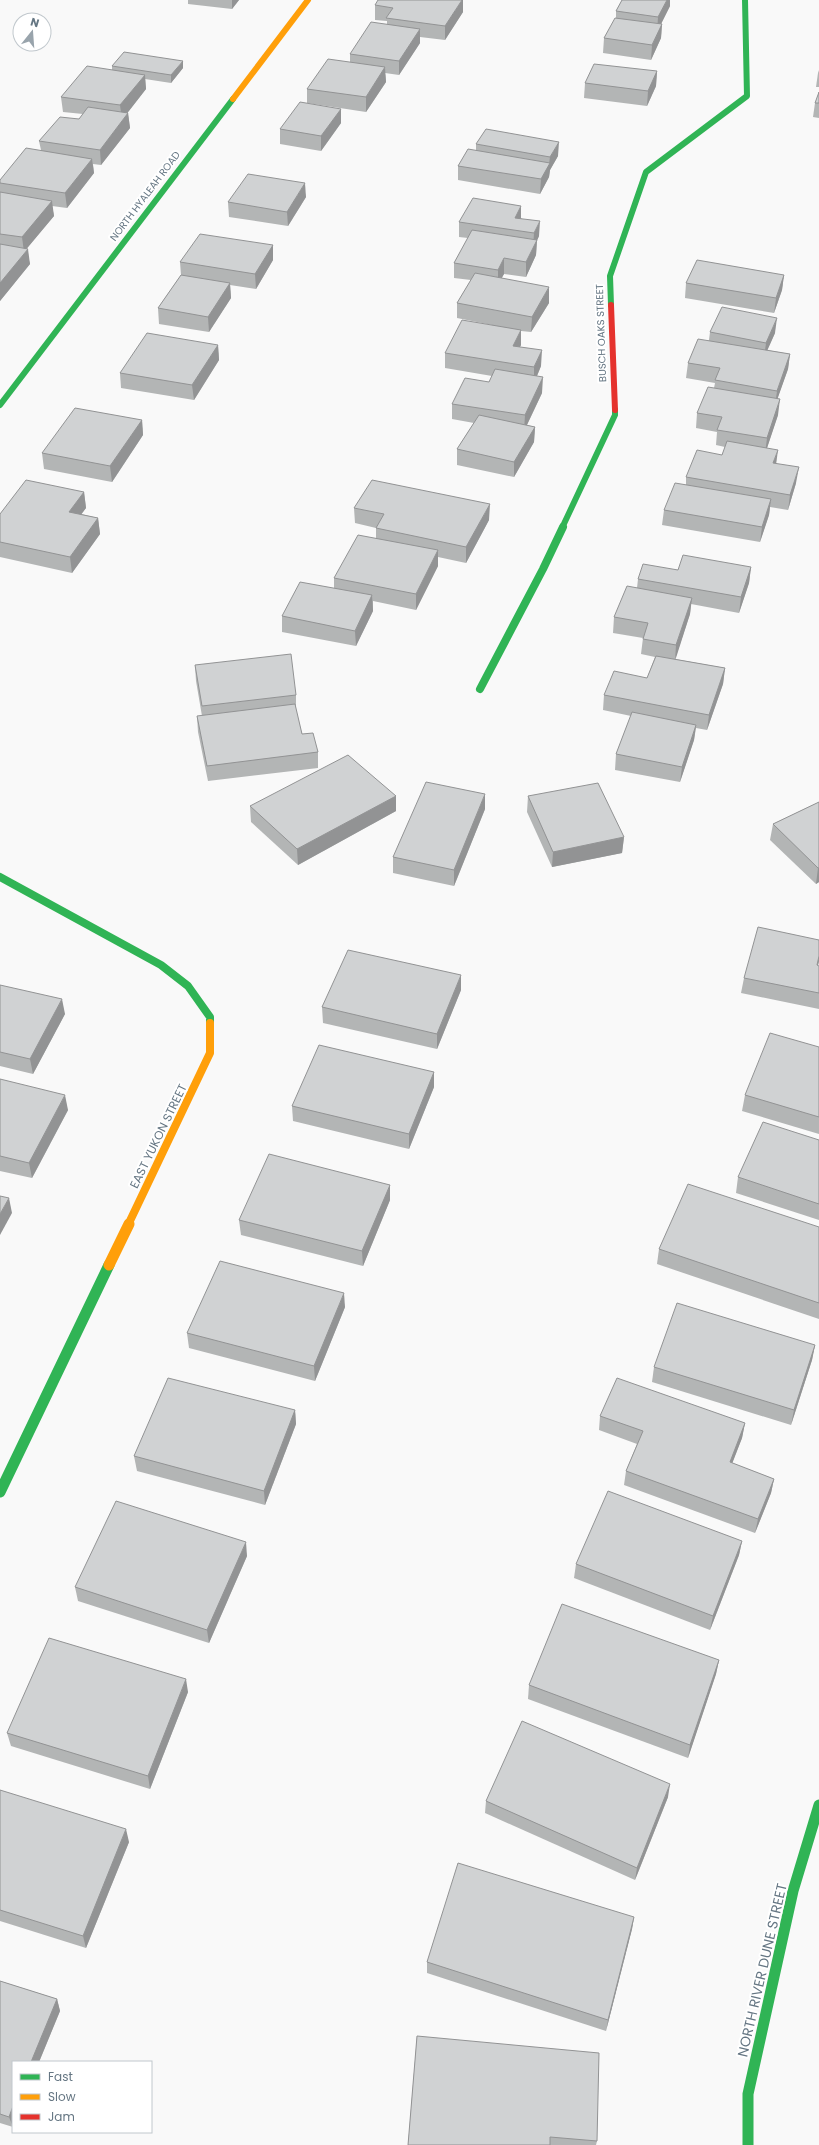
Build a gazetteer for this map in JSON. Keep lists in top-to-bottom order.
{
  "streets": {
    "street": [
      "NORTH HYALEAH ROAD",
      "BUSCH OAKS STREET",
      "EAST YUKON STREET",
      "NORTH RIVER DUNE STREET"
    ]
  },
  "legend": ["Fast", "Slow", "Jam"],
  "north": "top"
}
